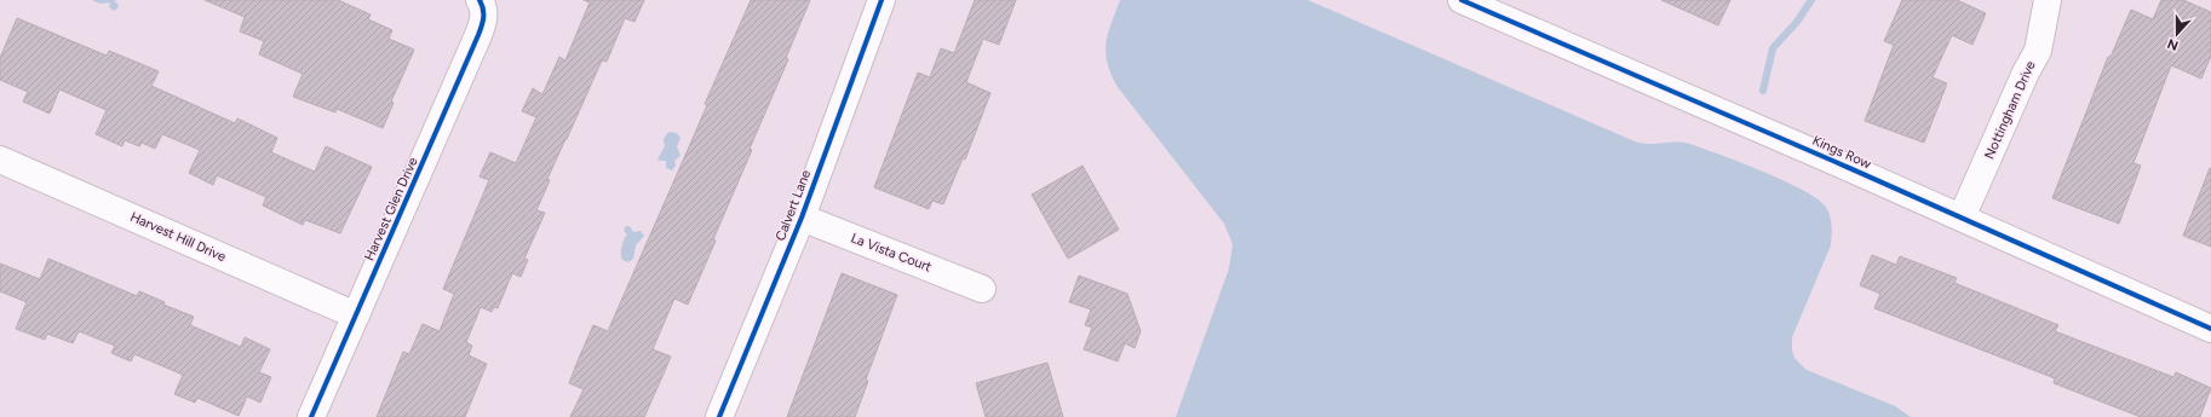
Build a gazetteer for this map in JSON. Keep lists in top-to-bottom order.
{
  "streets": {
    "street": [
      "Nottingham Drive",
      "Kings Row",
      "Calvert Lane",
      "Harvest Glen Drive",
      "Harvest Hill Drive",
      "La Vista Court"
    ]
  },
  "crossings": [
    ["Nottingham Drive", "Kings Row"],
    ["Calvert Lane", "La Vista Court"],
    ["Harvest Glen Drive", "Harvest Hill Drive"]
  ],
  "north": "bottom"
}
